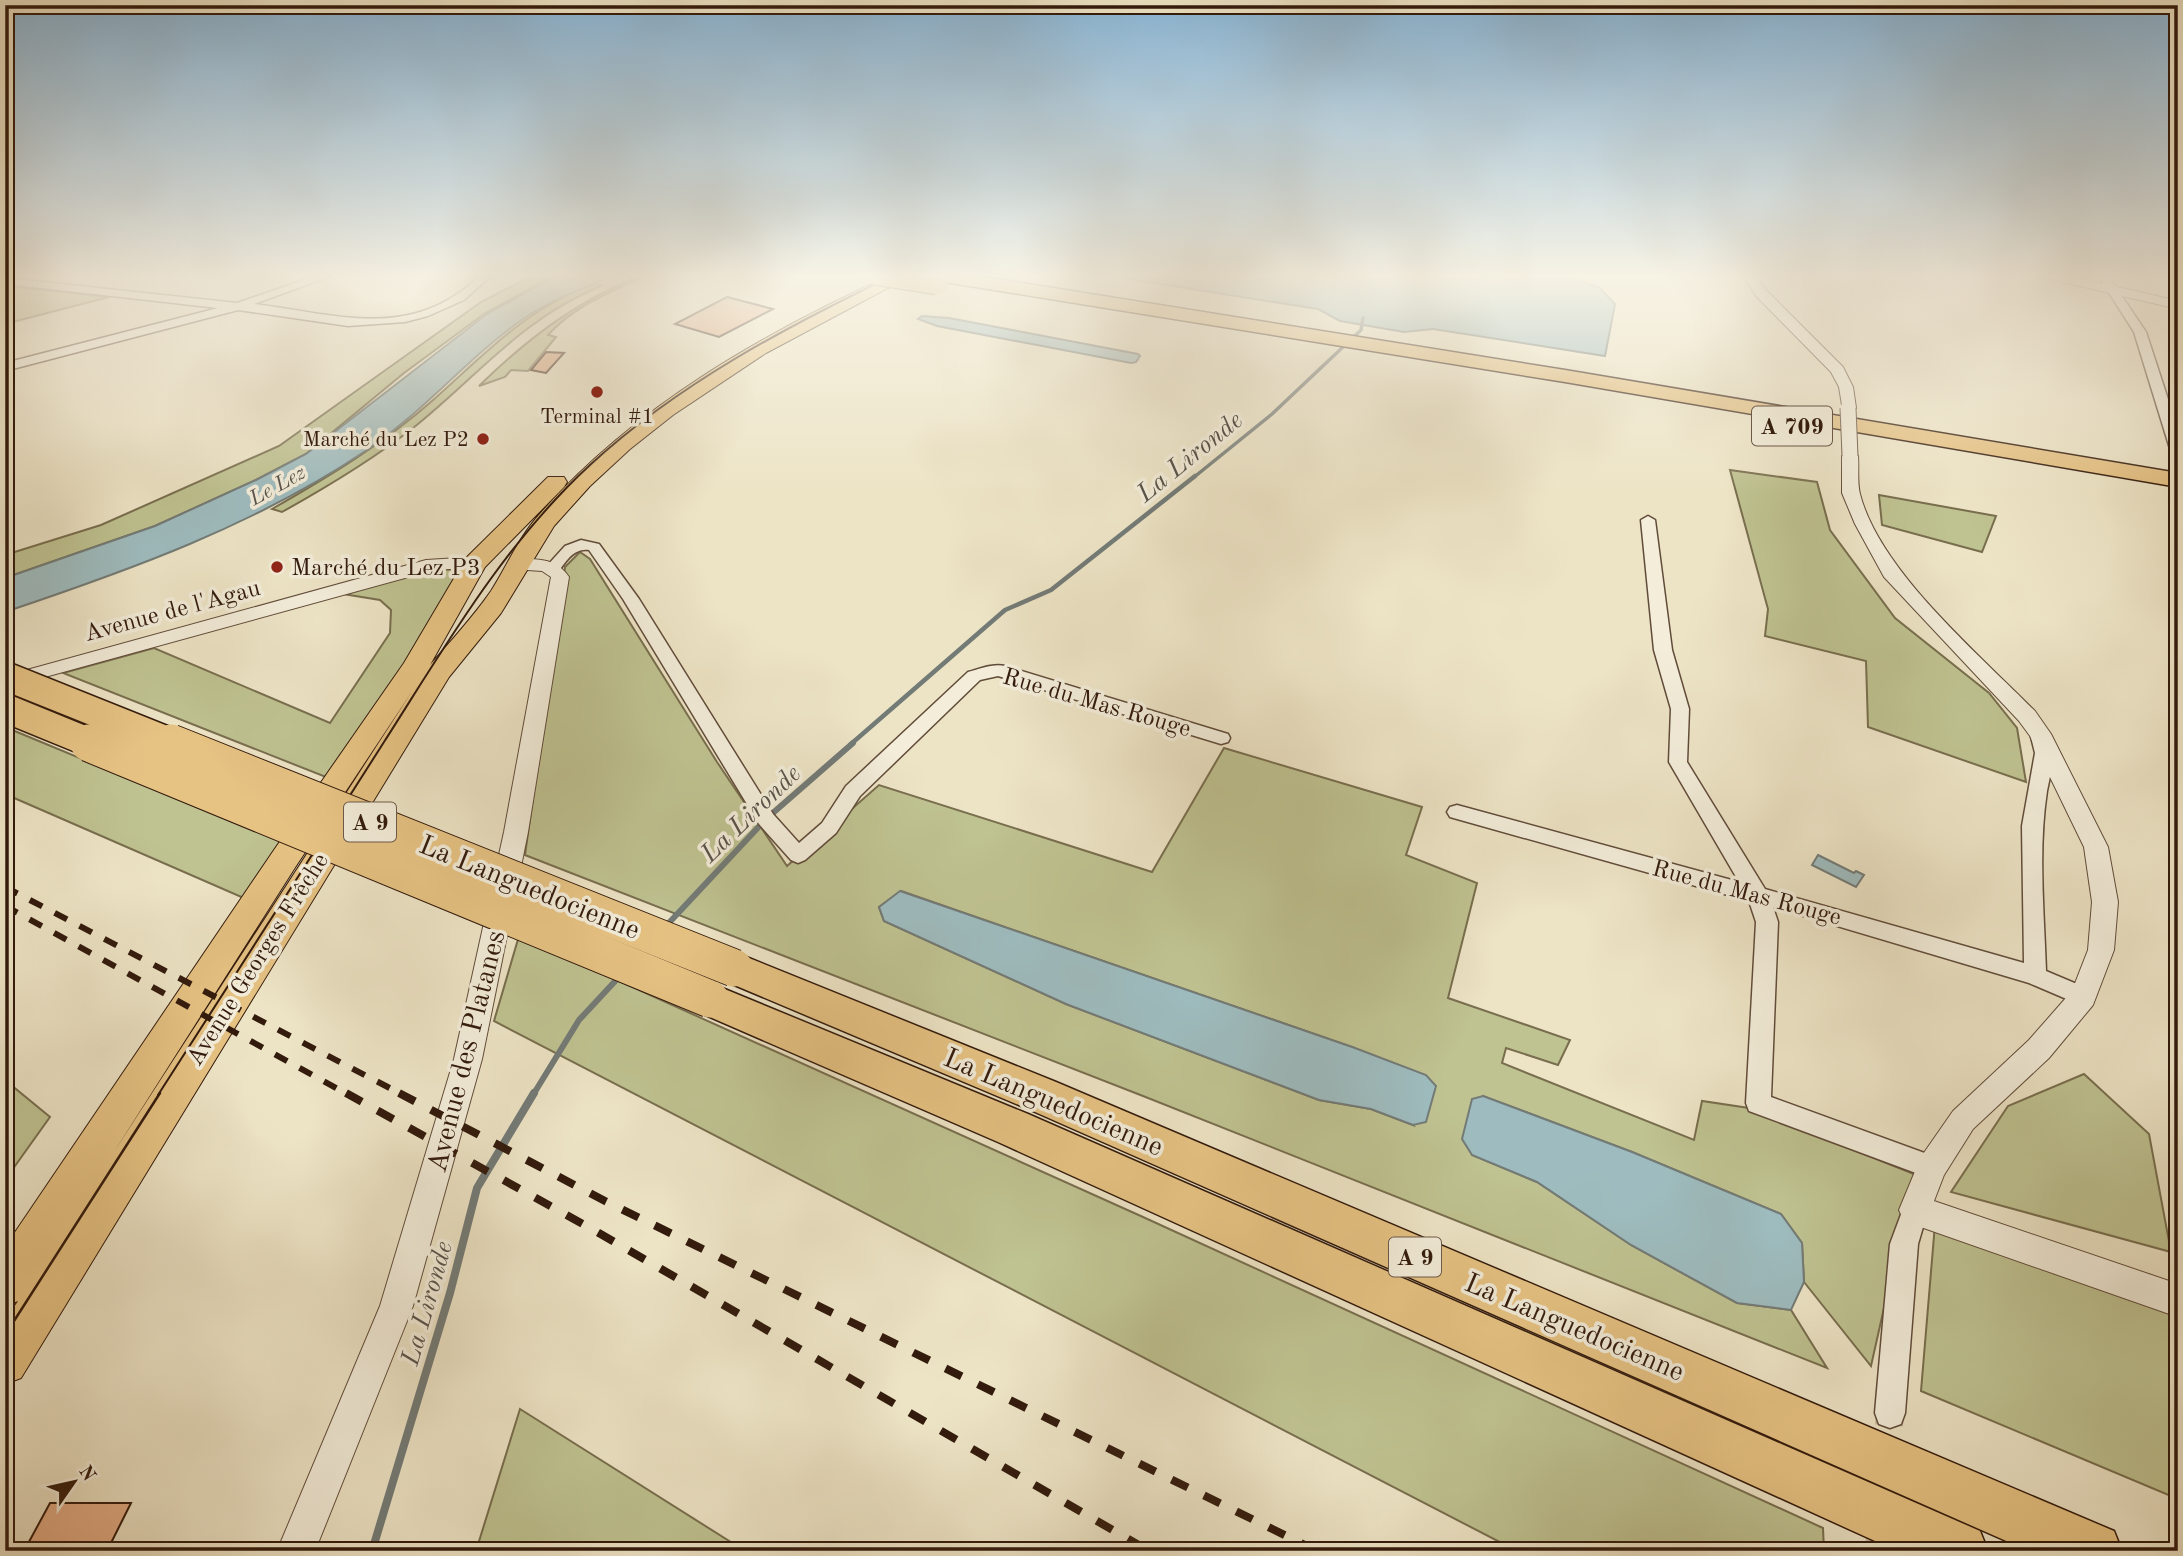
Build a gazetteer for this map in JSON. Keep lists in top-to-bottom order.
{
  "streets": {
    "highway": ["A 709", "A 9", "La Languedocienne"],
    "main road": ["Avenue Georges Frêche"],
    "street": ["Avenue de l'Agau", "Rue du Mas Rouge", "Avenue des Platanes"]
  },
  "crossings": [
    ["Avenue de l'Agau", "Avenue Georges Frêche"],
    ["Rue du Mas Rouge", "Avenue des Platanes"]
  ],
  "water": ["La Lironde", "Le Lez"],
  "places": ["Terminal #1", "Marché du Lez P2", "Marché du Lez P3"],
  "north": "top right"
}
